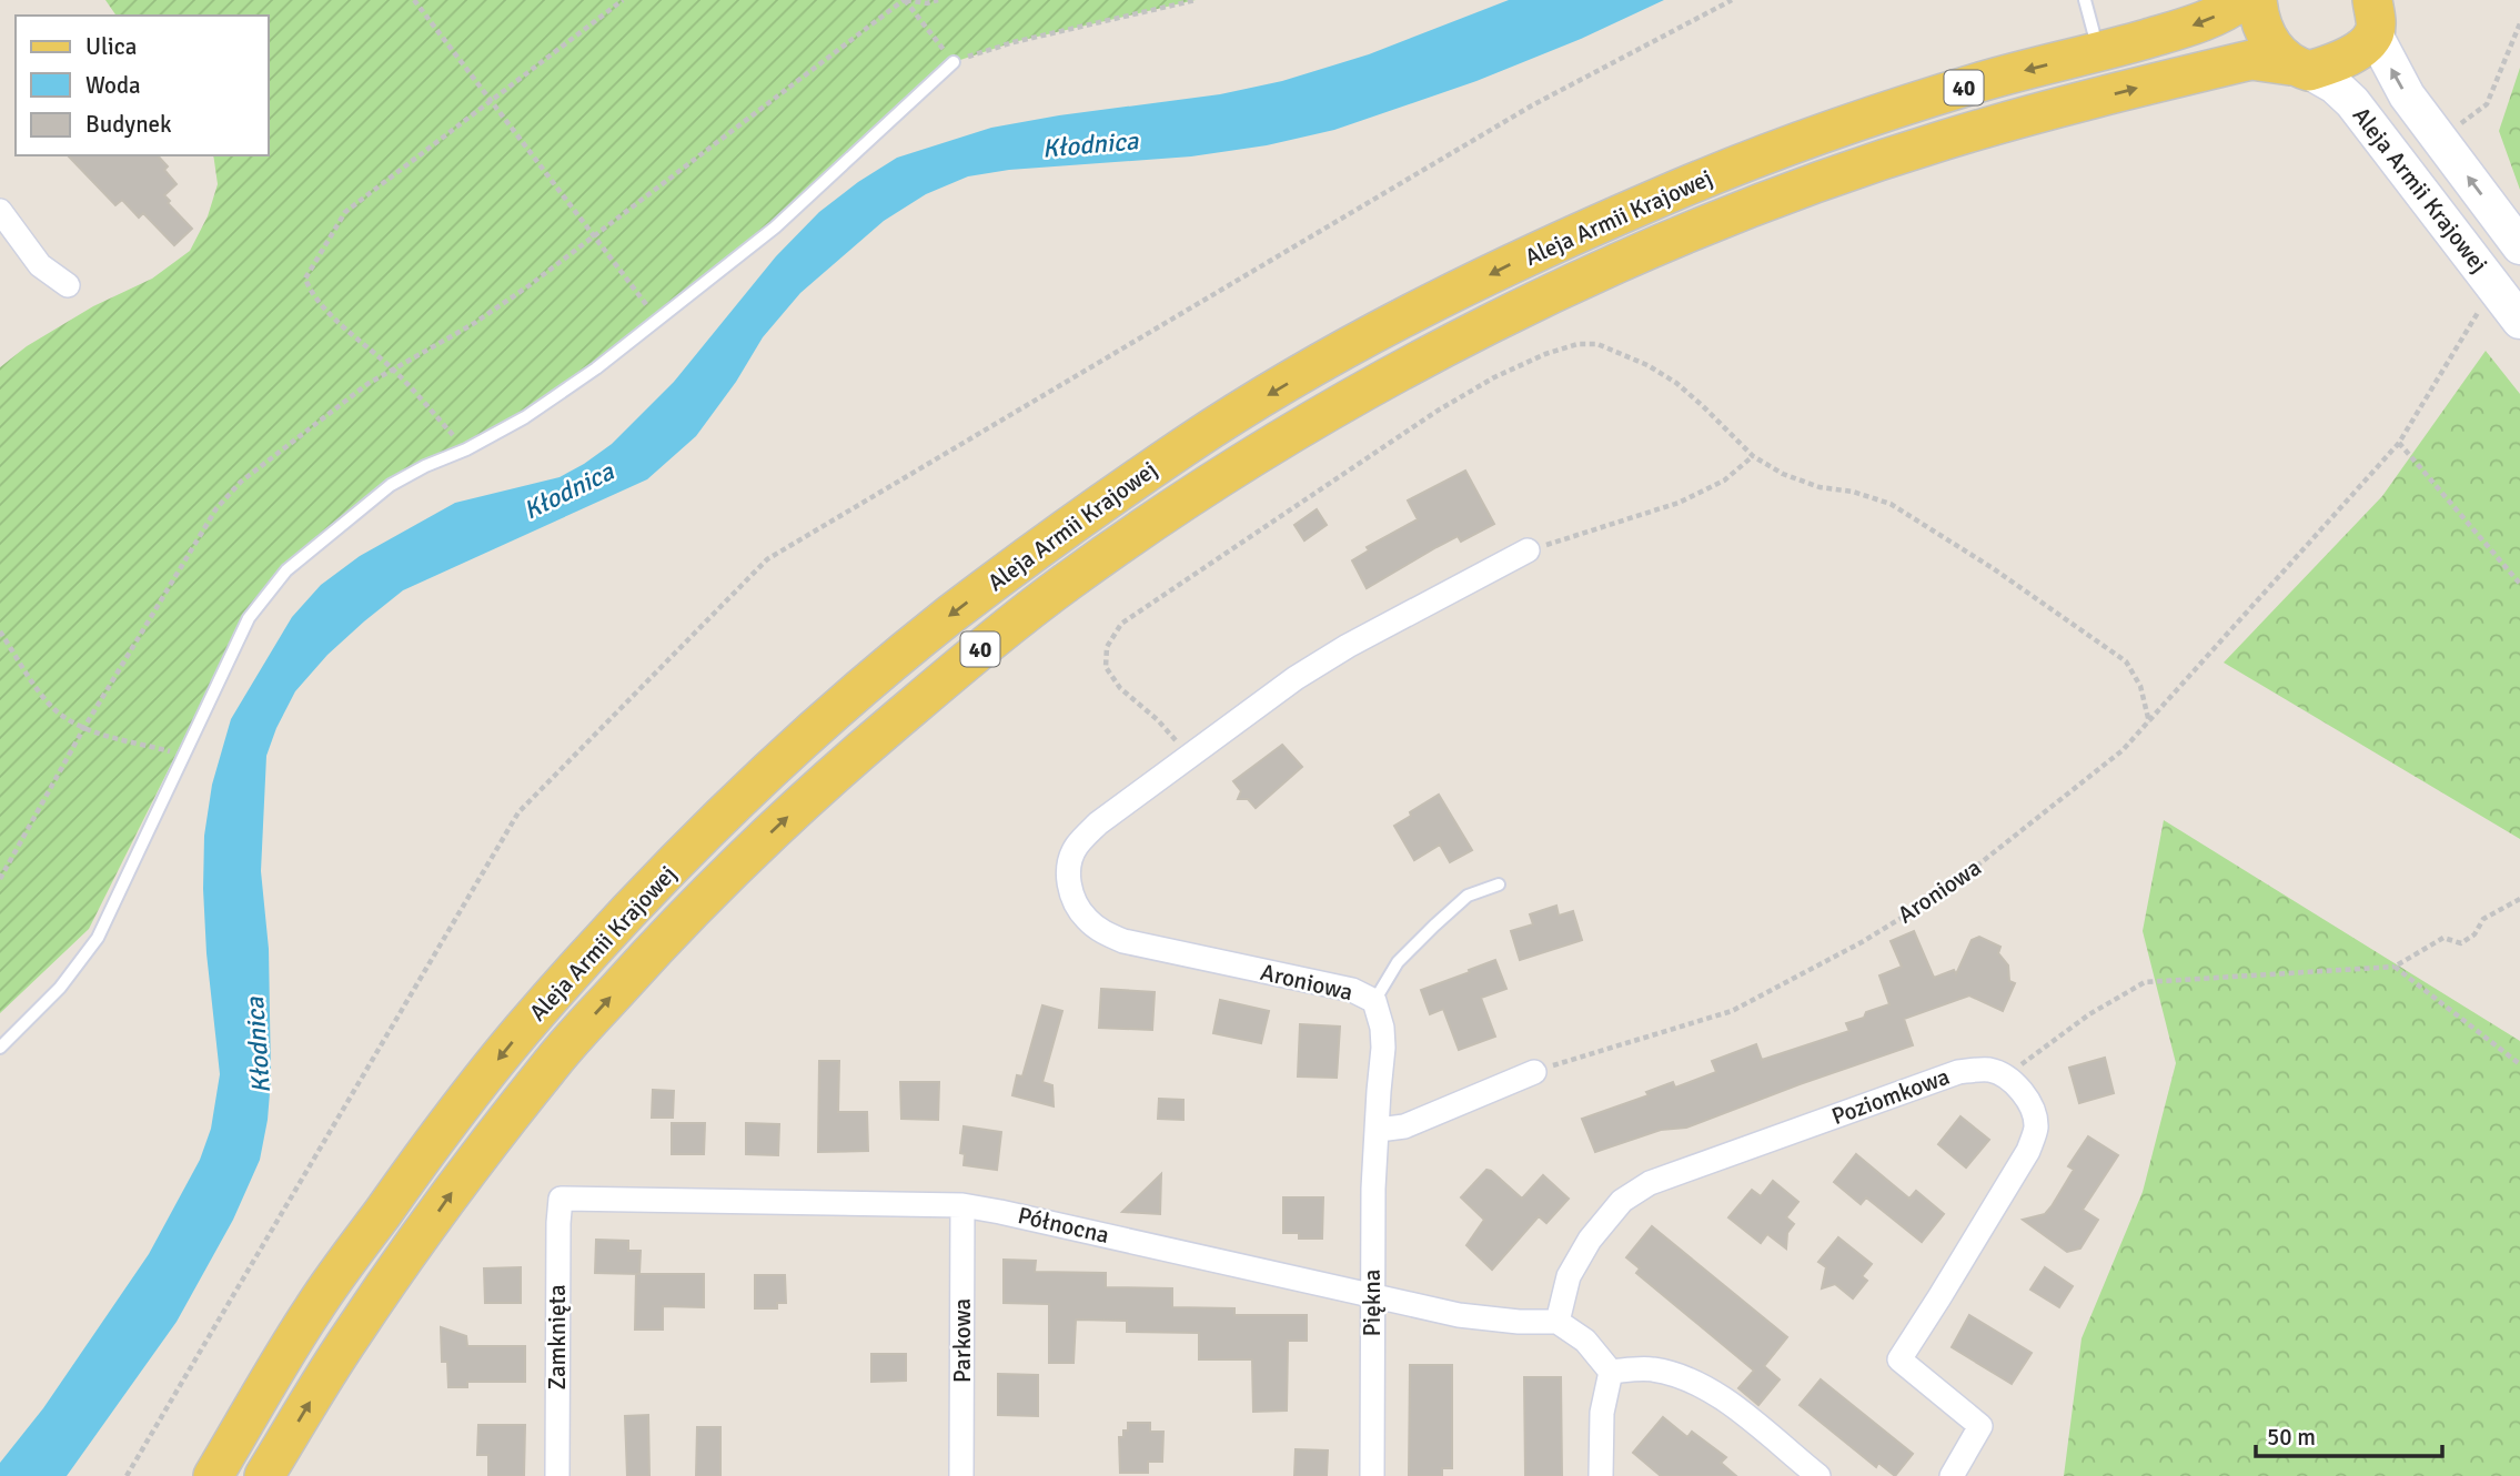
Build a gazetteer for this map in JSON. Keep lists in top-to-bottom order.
{
  "streets": {
    "main road": ["40", "Aleja Armii Krajowej"],
    "street": [
      "Aroniowa",
      "Poziomkowa",
      "Północna",
      "Piękna",
      "Zamknięta",
      "Parkowa"
    ]
  },
  "crossings": [
    ["40", "Aleja Armii Krajowej"],
    ["Aleja Armii Krajowej", "Aroniowa"],
    ["Aroniowa", "Piękna"],
    ["Poziomkowa", "Północna"],
    ["Północna", "Piękna"],
    ["Północna", "Zamknięta"],
    ["Północna", "Parkowa"]
  ],
  "water": ["Kłodnica"],
  "legend": ["Ulica", "Woda", "Budynek"],
  "scale_bar": "50 m"
}
